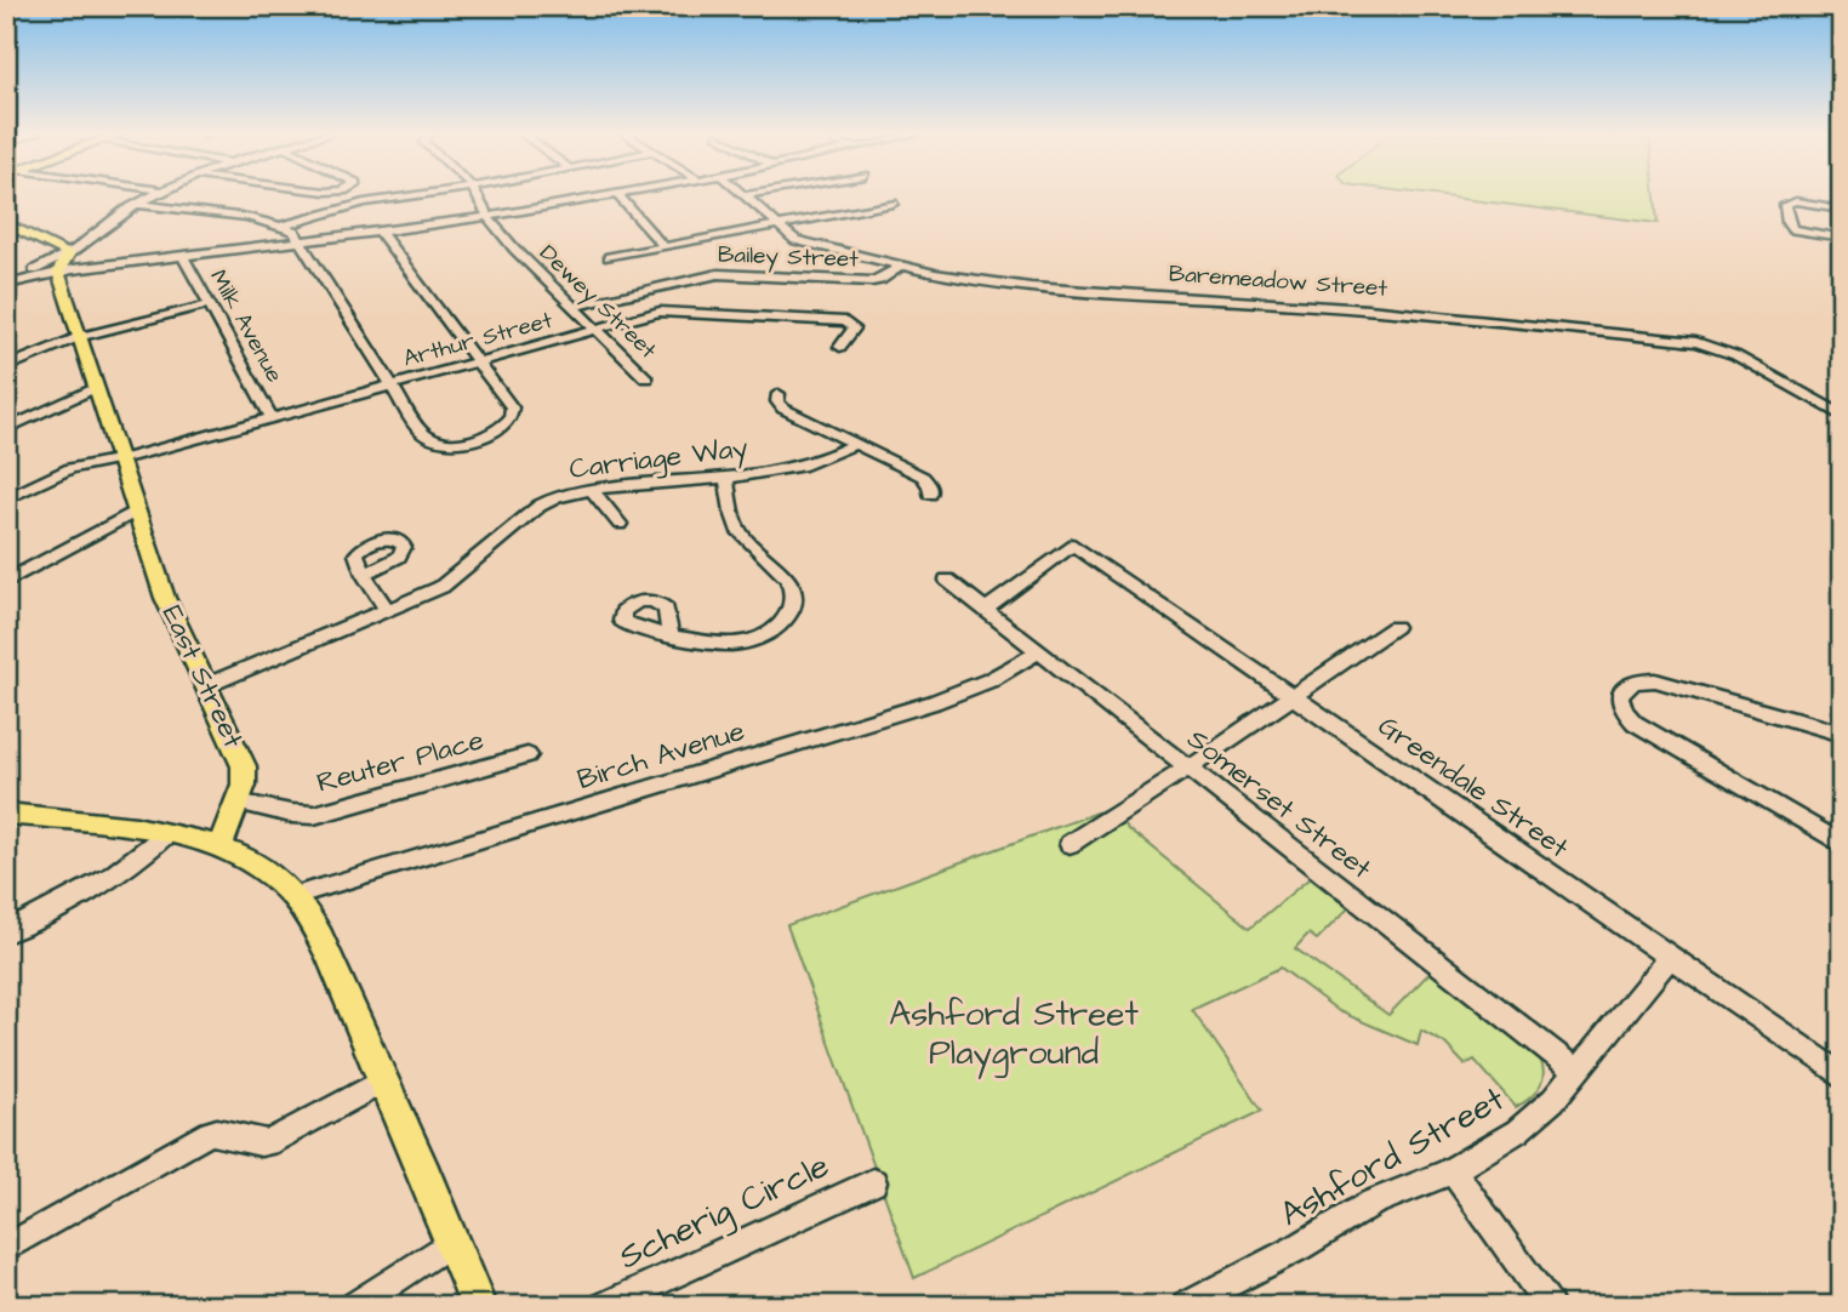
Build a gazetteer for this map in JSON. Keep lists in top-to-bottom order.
{
  "streets": {
    "main road": ["East Street"],
    "street": [
      "Bailey Street",
      "Baremeadow Street",
      "Dewey Street",
      "Milk Avenue",
      "Arthur Street",
      "Carriage Way",
      "Birch Avenue",
      "Reuter Place",
      "Greendale Street",
      "Somerset Street",
      "Ashford Street",
      "Scherig Circle"
    ]
  },
  "crossings": [
    ["Bailey Street", "Baremeadow Street"],
    ["Bailey Street", "Dewey Street"],
    ["Dewey Street", "Arthur Street"],
    ["Milk Avenue", "Arthur Street"],
    ["Arthur Street", "East Street"],
    ["Carriage Way", "East Street"],
    ["East Street", "Reuter Place"],
    ["Birch Avenue", "Somerset Street"],
    ["Greendale Street", "Somerset Street"],
    ["Greendale Street", "Ashford Street"],
    ["Somerset Street", "Ashford Street"]
  ],
  "parks": ["Ashford Street Playground"]
}
